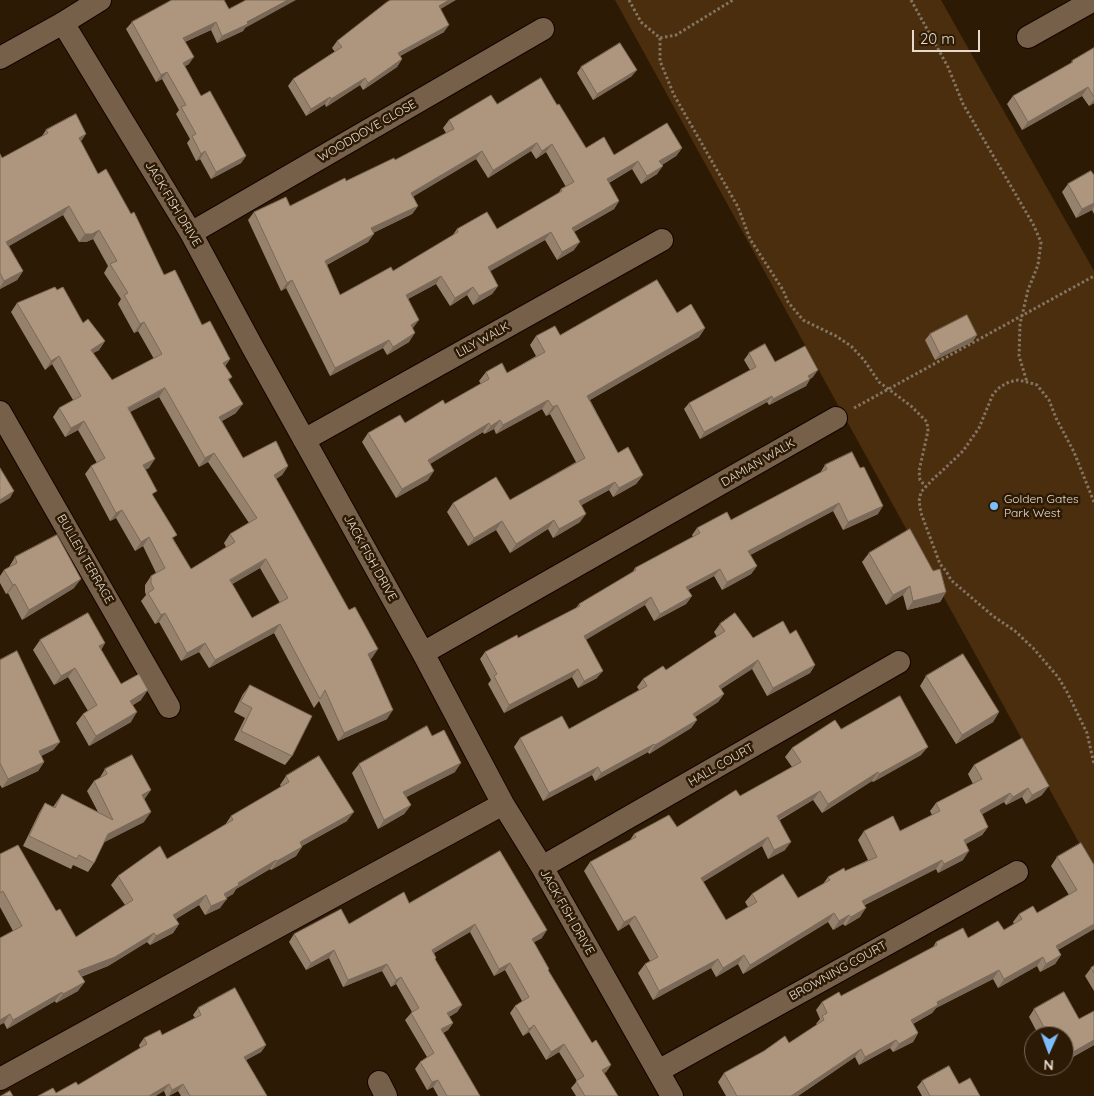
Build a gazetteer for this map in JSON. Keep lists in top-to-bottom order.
{
  "streets": {
    "street": [
      "WOODDOVE CLOSE",
      "JACK FISH DRIVE",
      "LILY WALK",
      "DAMIAN WALK",
      "BULLEN TERRACE",
      "HALL COURT",
      "BROWNING COURT"
    ]
  },
  "crossings": [
    ["WOODDOVE CLOSE", "JACK FISH DRIVE"],
    ["JACK FISH DRIVE", "LILY WALK"],
    ["JACK FISH DRIVE", "DAMIAN WALK"],
    ["JACK FISH DRIVE", "HALL COURT"],
    ["JACK FISH DRIVE", "BROWNING COURT"]
  ],
  "places": ["Golden Gates Park West"],
  "scale_bar": "20 m",
  "north": "bottom"
}
